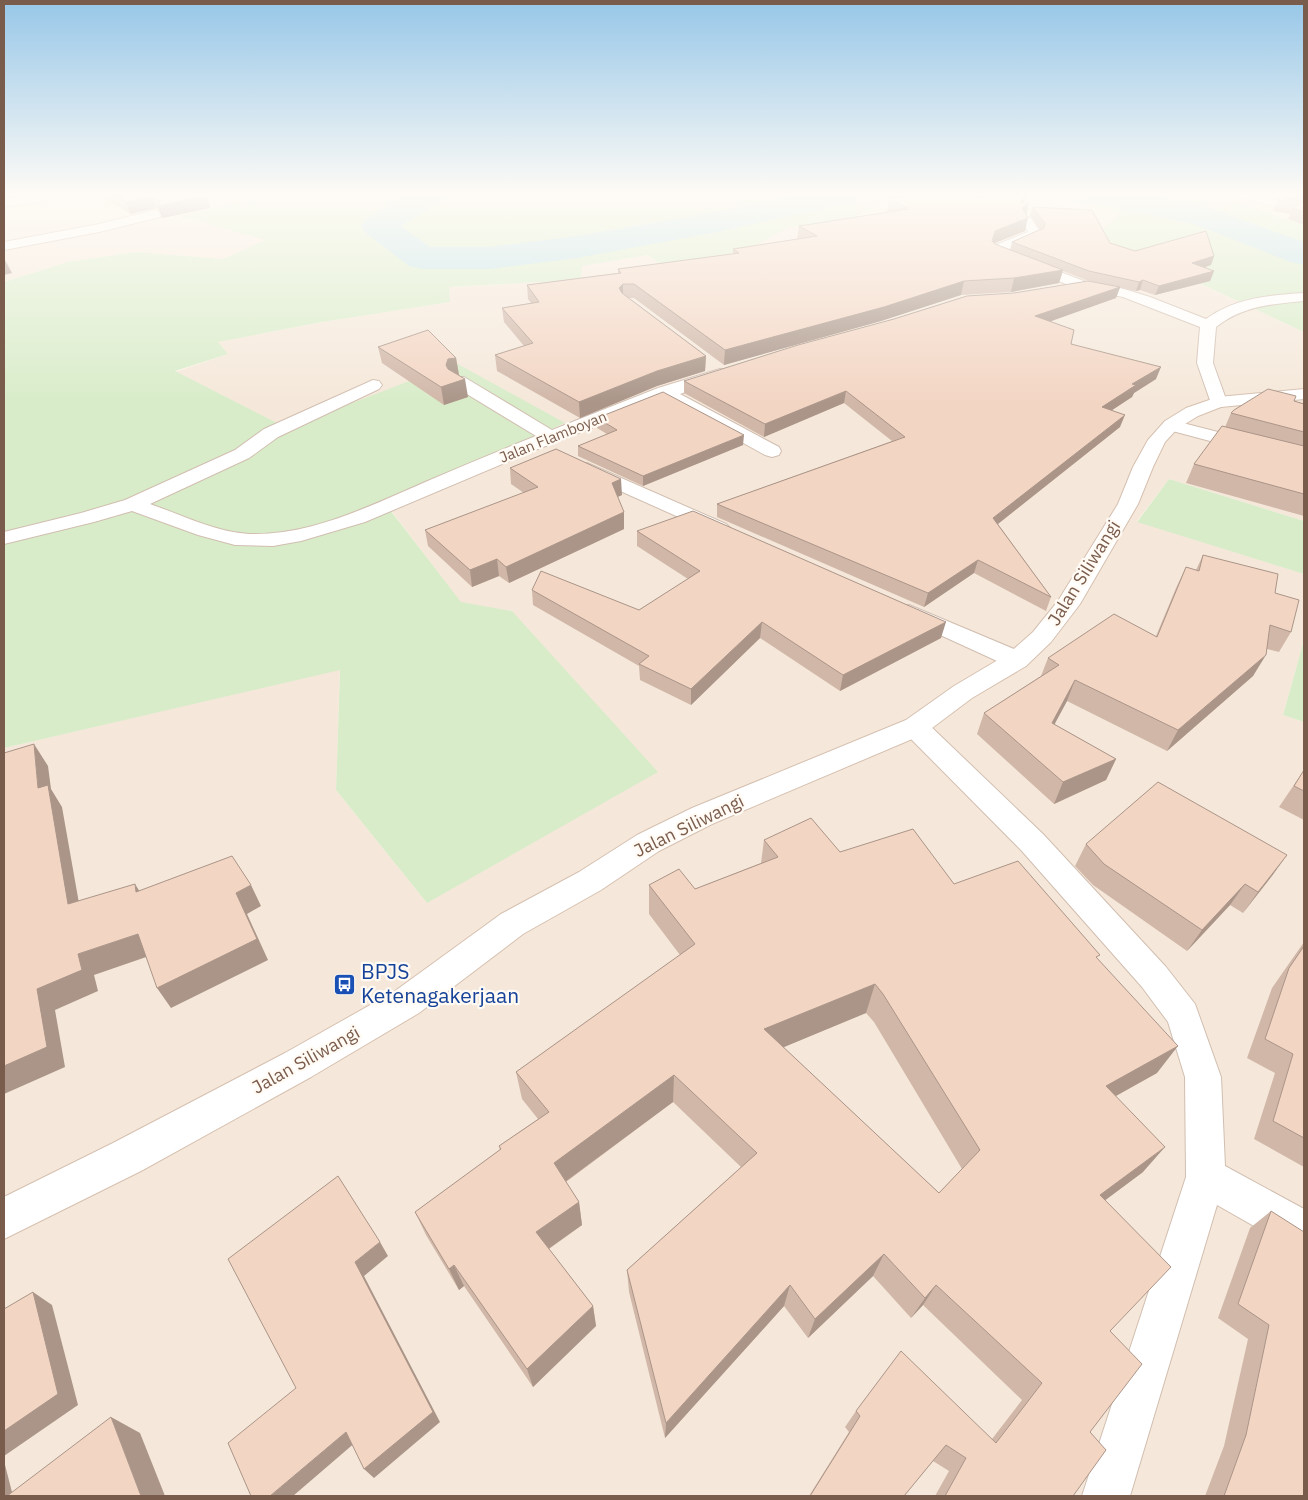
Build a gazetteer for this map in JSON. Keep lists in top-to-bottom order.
{
  "streets": {
    "street": ["Jalan Flamboyan", "Jalan Siliwangi"]
  },
  "places": {
    "bus stop": ["BPJS Ketenagakerjaan"]
  }
}
